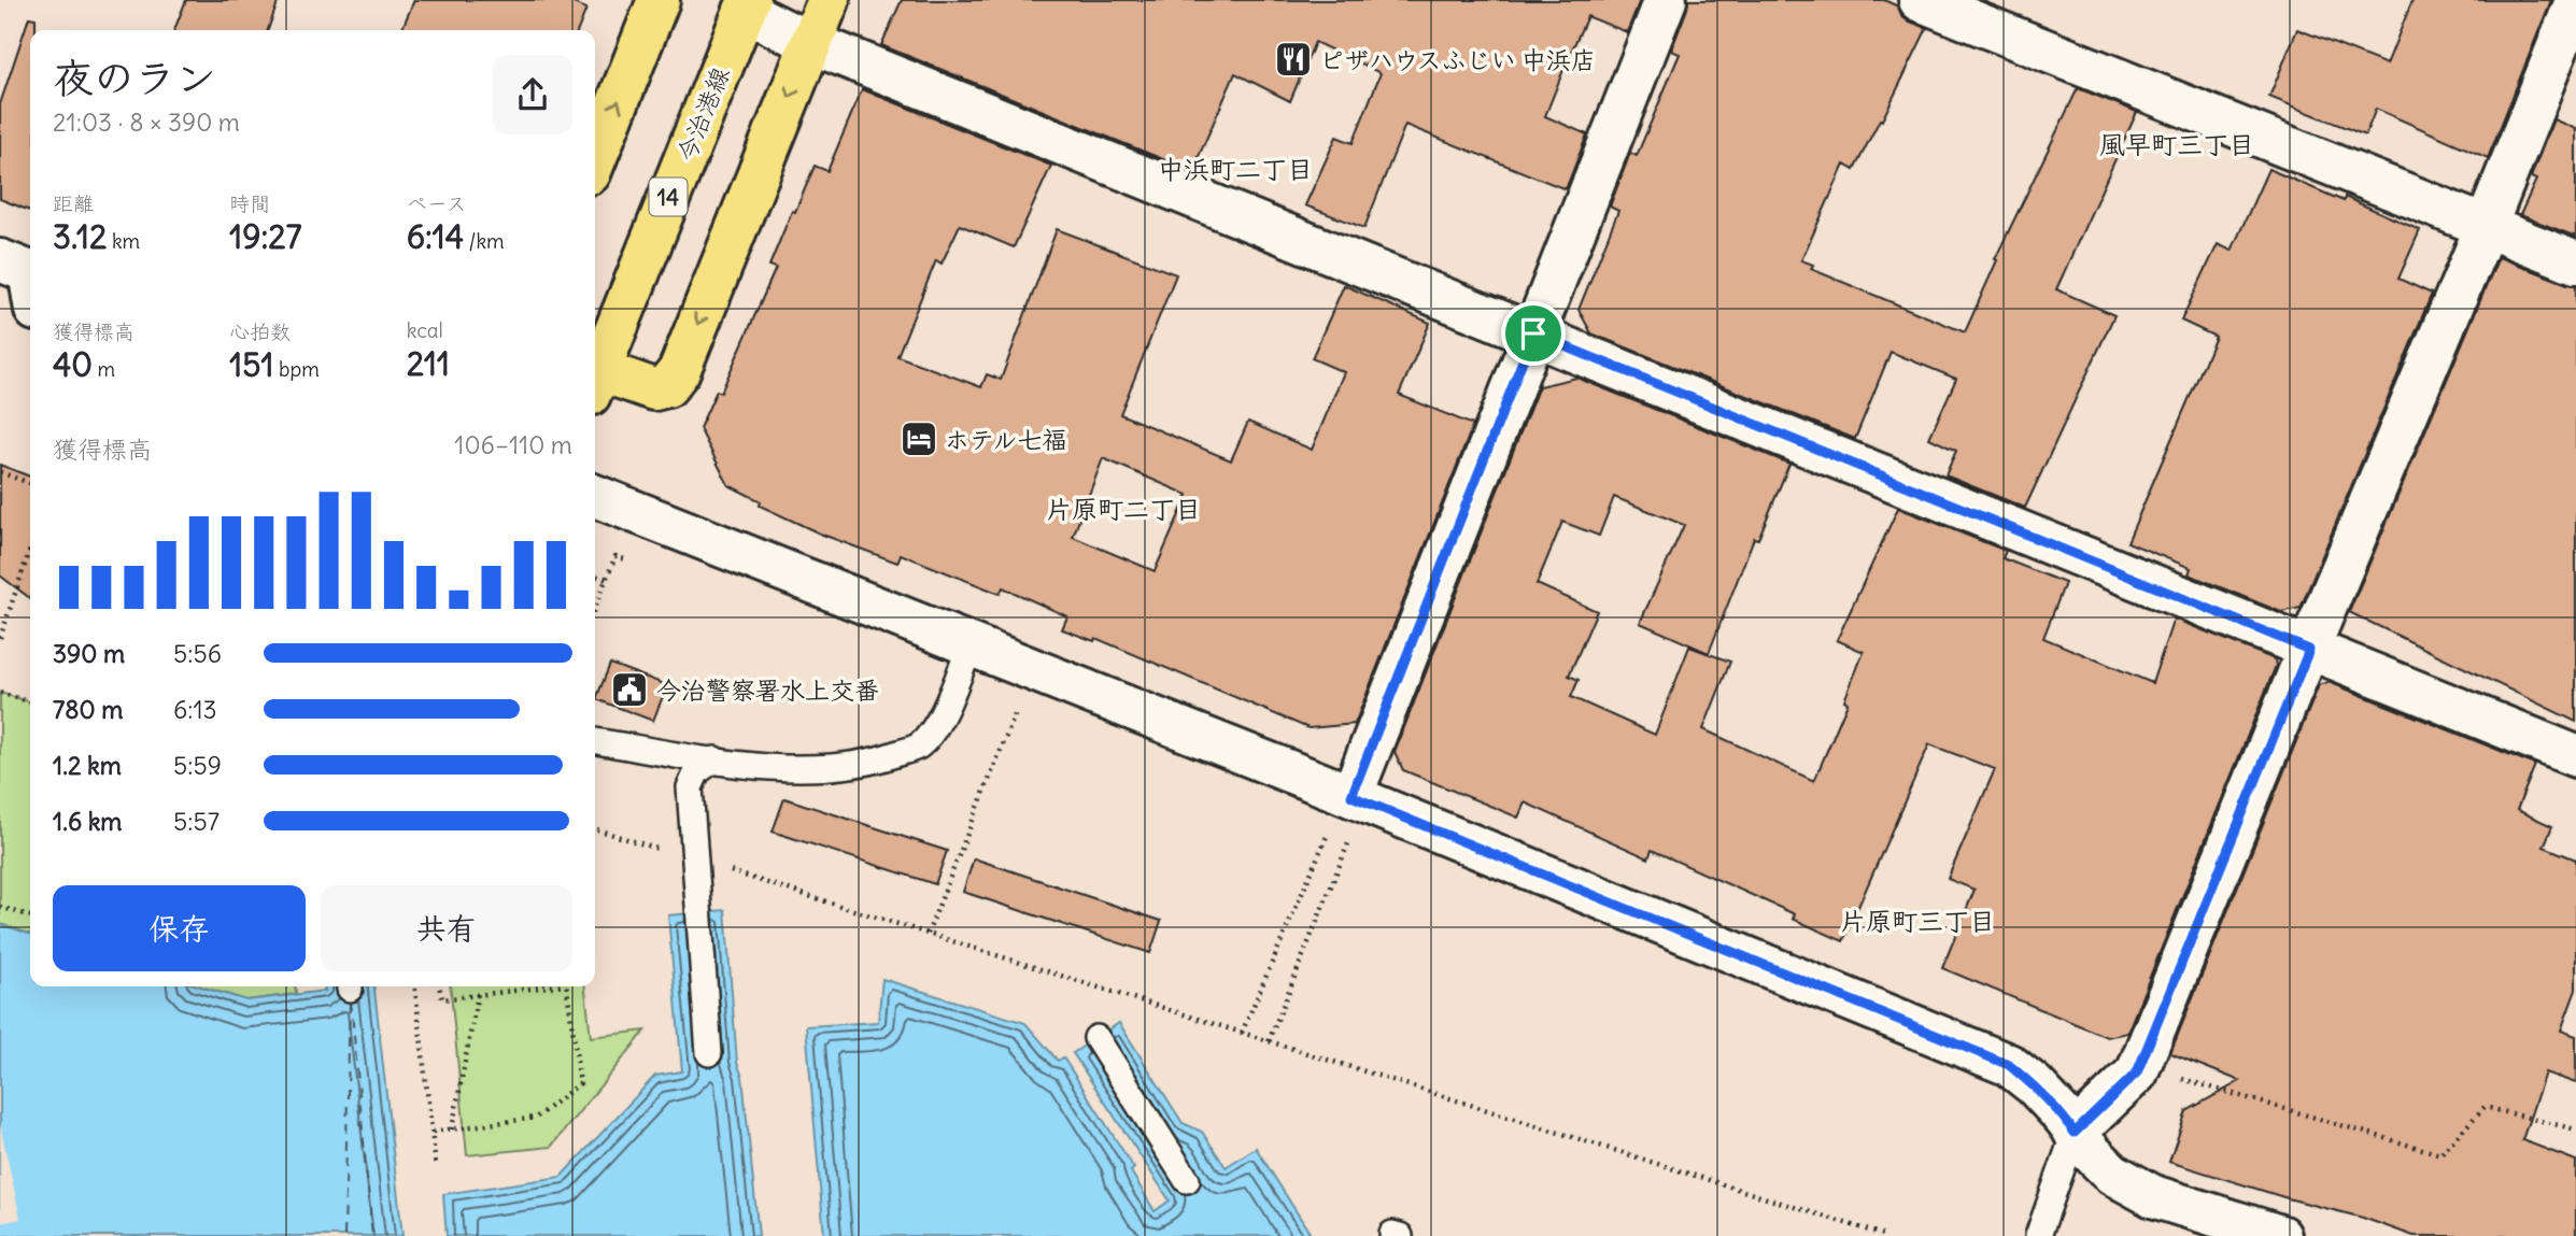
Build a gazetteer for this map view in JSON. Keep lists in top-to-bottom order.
{
  "streets": {
    "main road": ["今治港線", "14"]
  },
  "districts": [
    "風早町三丁目",
    "中浜町二丁目",
    "片原町二丁目",
    "片原町三丁目"
  ],
  "places": {
    "restaurant": ["ピザハウスふじい 中浜店"],
    "hotel": ["ホテル七福"],
    "public building": ["今治警察署水上交番"]
  },
  "page": {
    "heading": ["夜のラン", "21:03 · 8 × 390 m"],
    "stats": [
      ["距離", "3.12 km"],
      ["時間", "19:27"],
      ["ペース", "6:14 /km"],
      ["獲得標高", "40 m"],
      ["心拍数", "151 bpm"],
      ["kcal", "211"]
    ],
    "chart": ["獲得標高", "106–110 m"],
    "list": [
      {
        "name": "390 m",
        "note": "5:56"
      },
      {
        "name": "780 m",
        "note": "6:13"
      },
      {
        "name": "1.2 km",
        "note": "5:59"
      },
      {
        "name": "1.6 km",
        "note": "5:57"
      }
    ],
    "buttons": ["保存", "共有"]
  }
}
